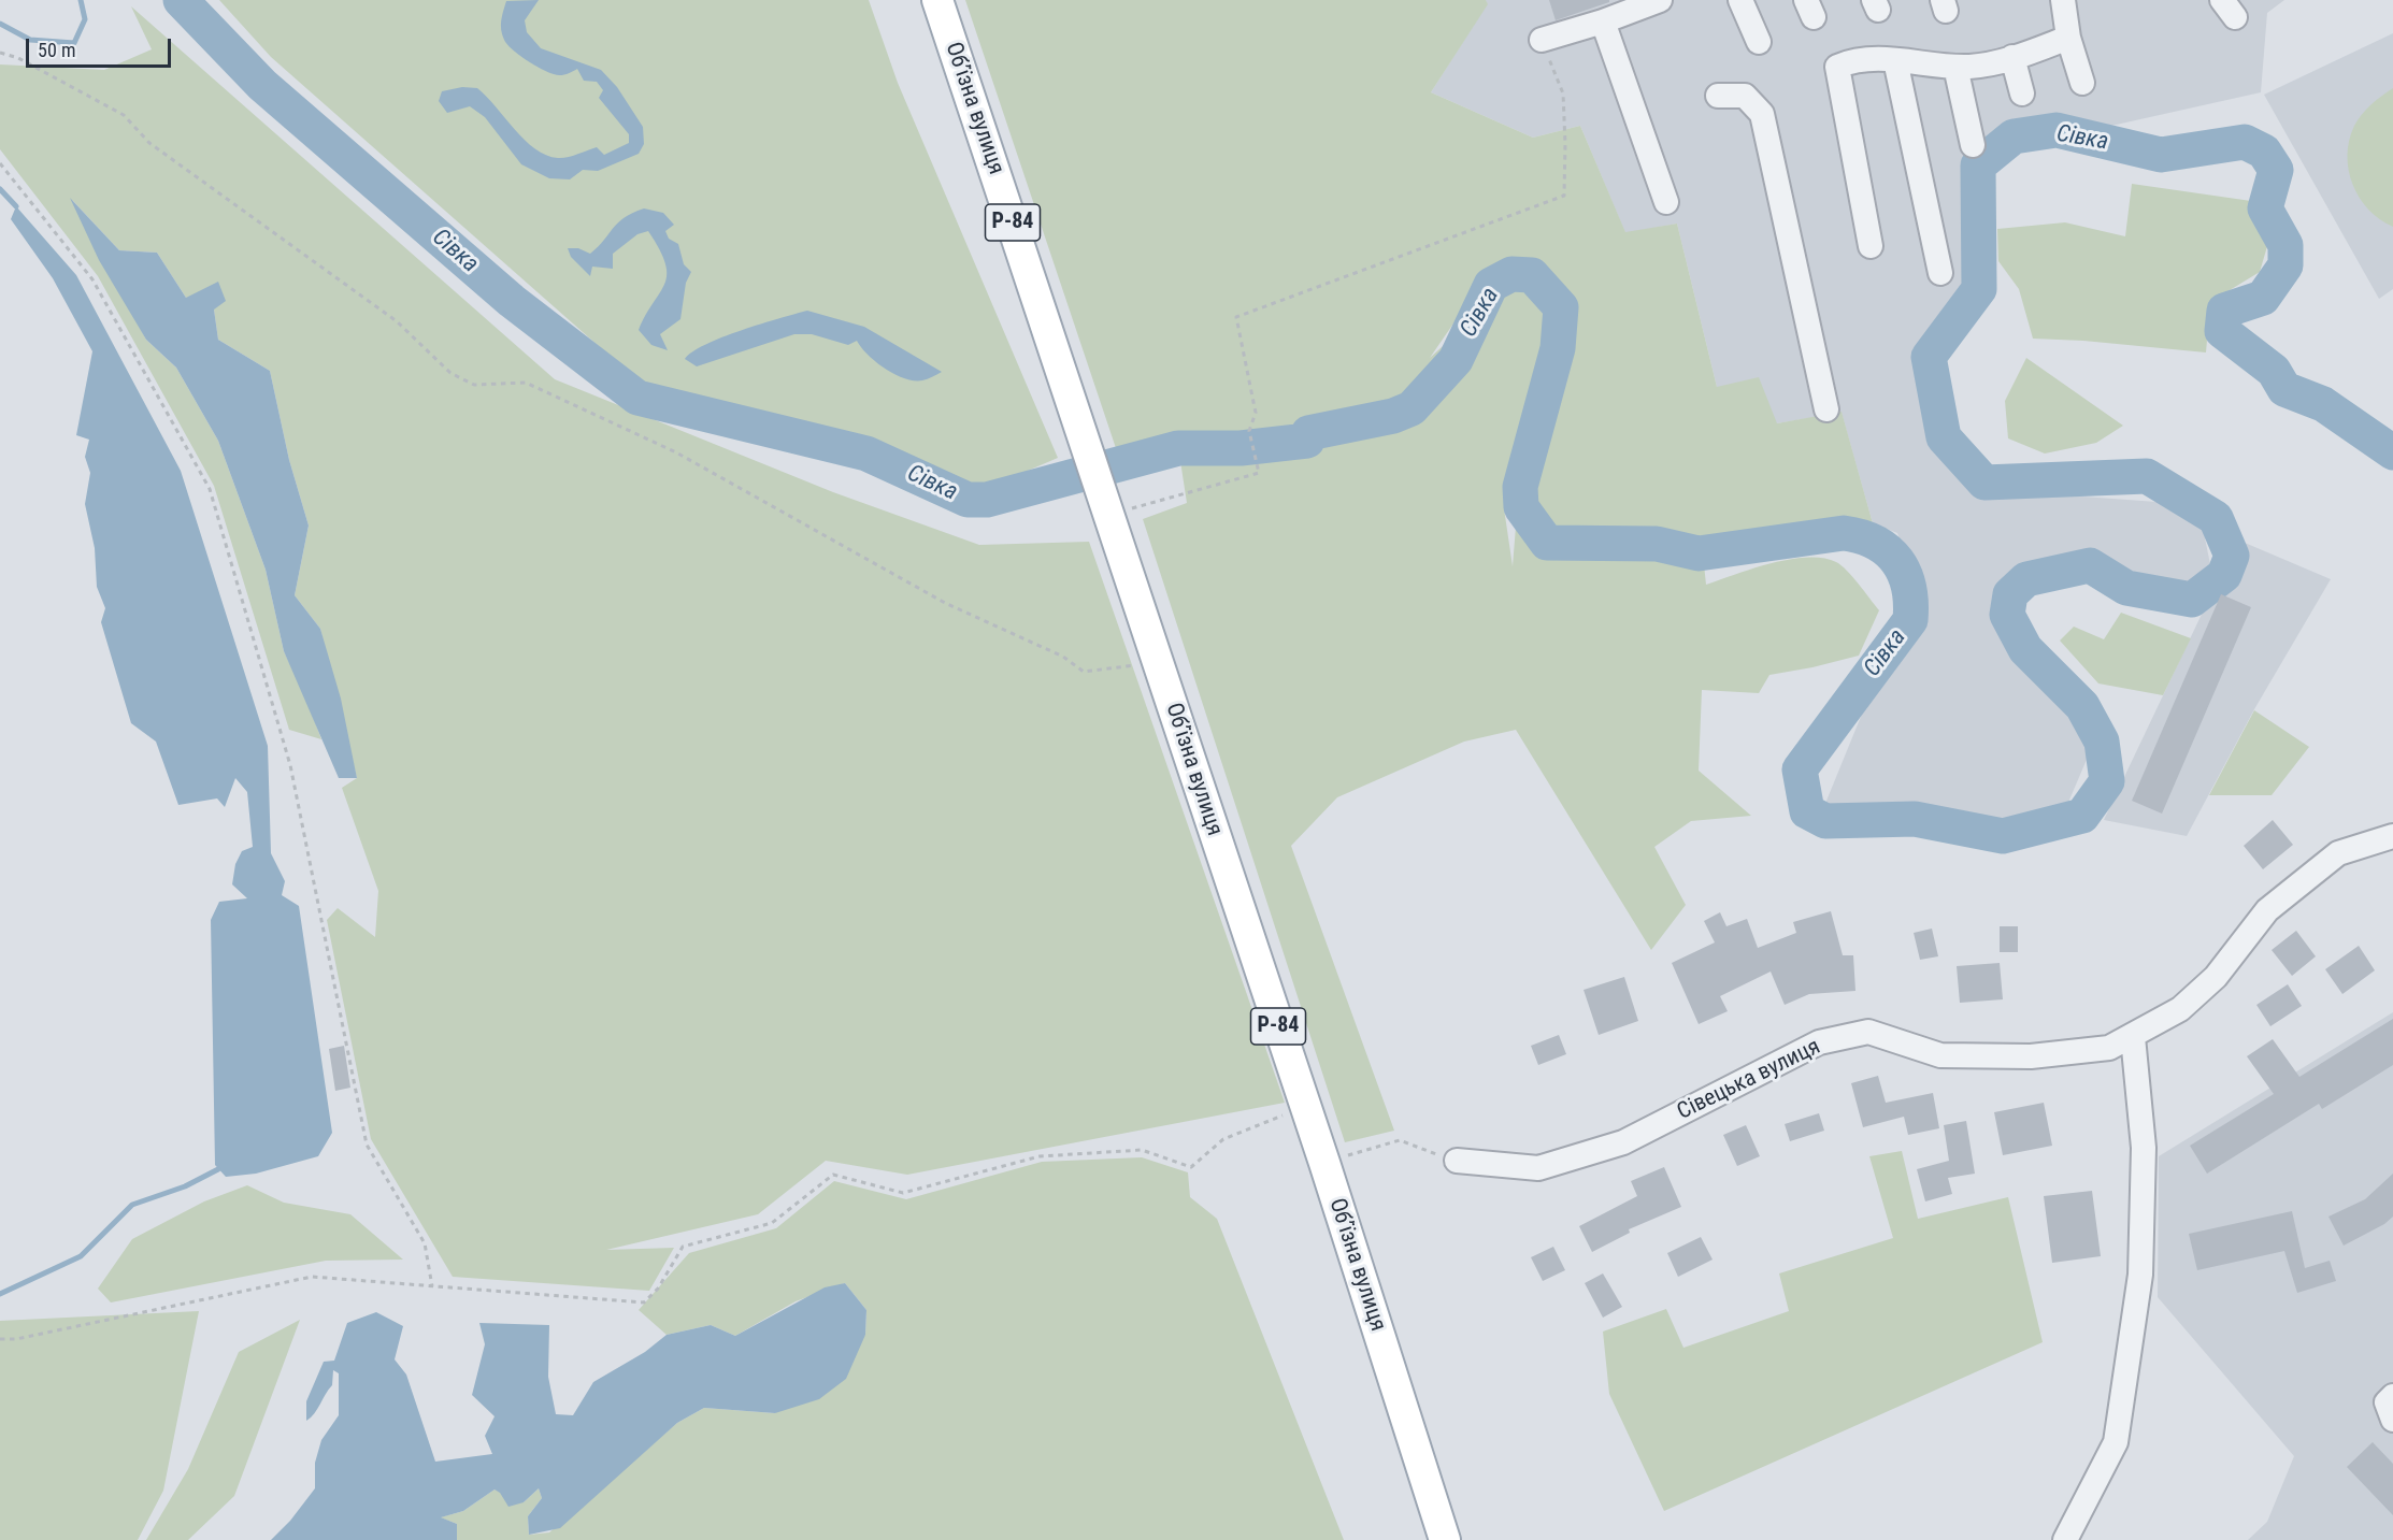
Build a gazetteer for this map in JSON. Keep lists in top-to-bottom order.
{
  "streets": {
    "main road": ["Обʼїзна вулиця", "Р-84"],
    "street": ["Сівецька вулиця"]
  },
  "water": ["Сівка"],
  "scale_bar": "50 m"
}
